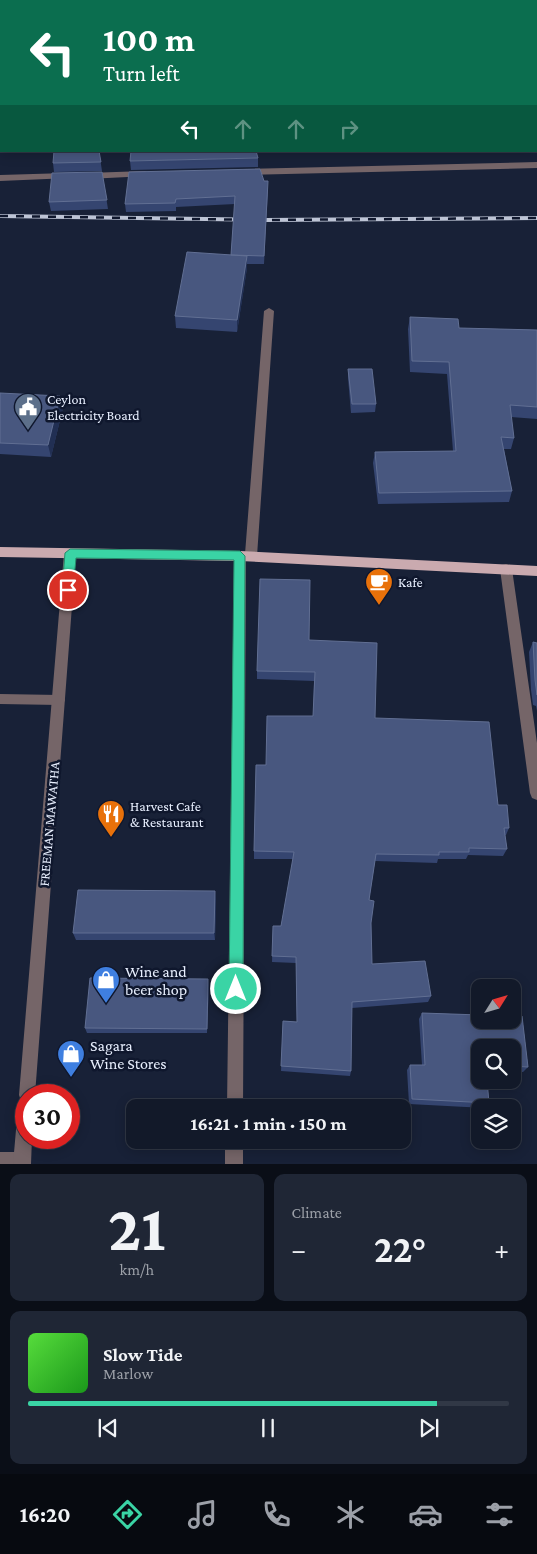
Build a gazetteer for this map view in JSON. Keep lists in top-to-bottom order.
{
  "streets": {
    "street": ["FREEMAN MAWATHA"]
  },
  "places": {
    "public building": ["Ceylon Electricity Board"],
    "cafe": ["Kafe"],
    "restaurant": ["Harvest Cafe & Restaurant"],
    "shop": ["Wine and beer shop", "Sagara Wine Stores"]
  },
  "north": "top right",
  "page": {
    "turn": ["100 m", "Turn left"],
    "limit": "30",
    "trip": "16:21 · 1 min · 150 m",
    "tile": [
      ["21", "km/h"],
      "Climate"
    ],
    "heat": ["−", "22°", "+"],
    "song": ["Slow Tide", "Marlow"],
    "tabs": "16:20"
  }
}
